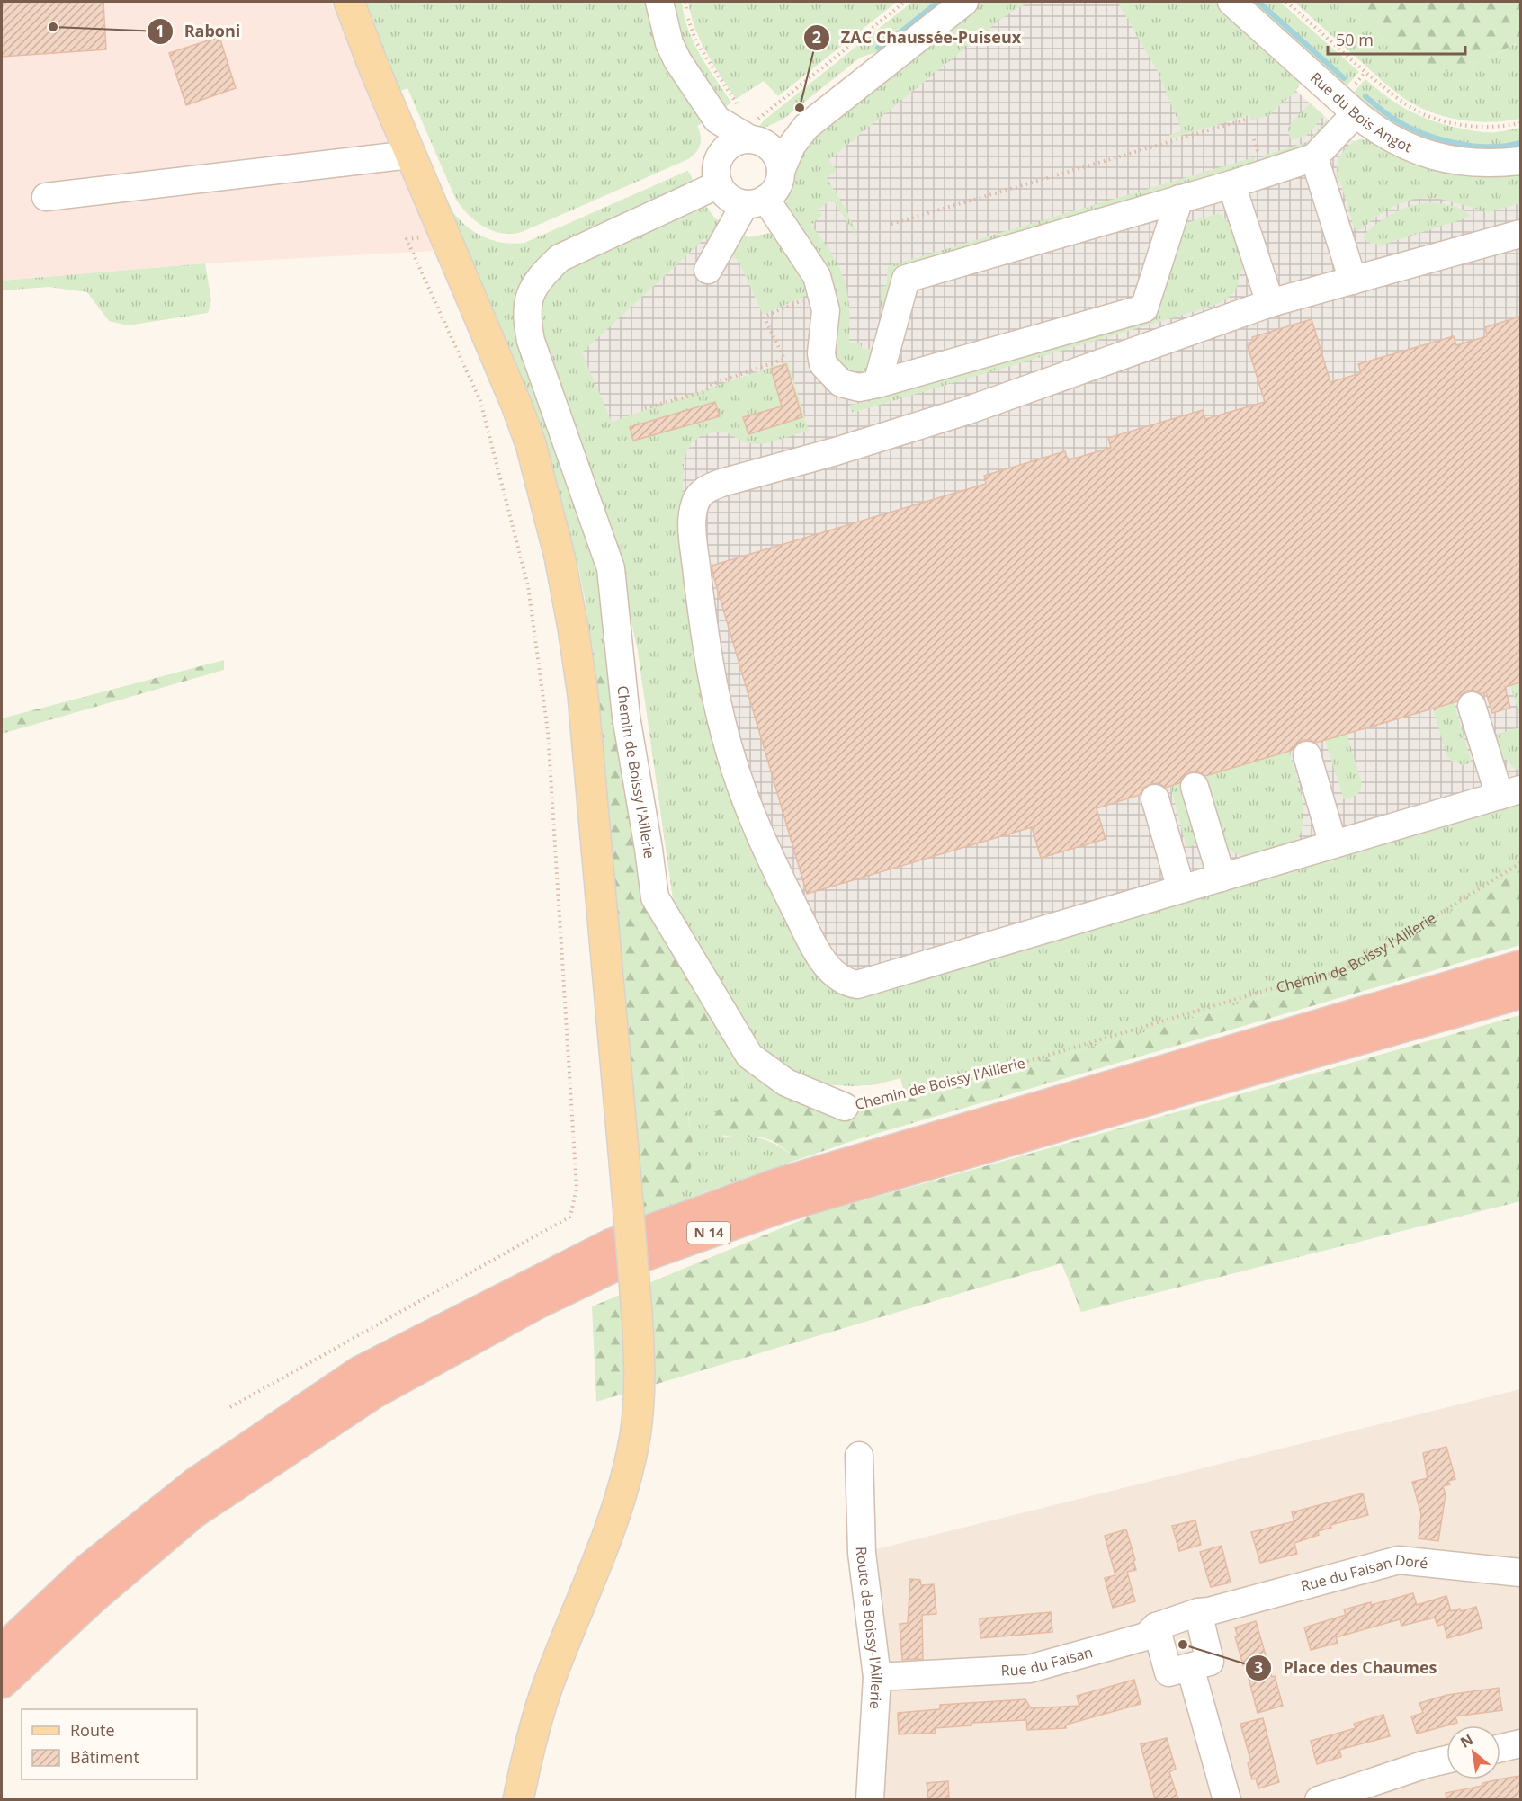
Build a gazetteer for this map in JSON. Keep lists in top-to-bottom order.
{
  "streets": {
    "highway": ["N 14"],
    "street": [
      "Rue du Bois Angot",
      "Chemin de Boissy l'Aillerie",
      "Rue du Faisan Doré",
      "Route de Boissy-l'Aillerie",
      "Rue du Faisan"
    ]
  },
  "crossings": [
    ["Rue du Faisan Doré", "Rue du Faisan"],
    ["Route de Boissy-l'Aillerie", "Rue du Faisan"]
  ],
  "places": ["Raboni", "ZAC Chaussée-Puiseux", "Place des Chaumes"],
  "legend": ["Route", "Bâtiment"],
  "scale_bar": "50 m",
  "north": "top left"
}
